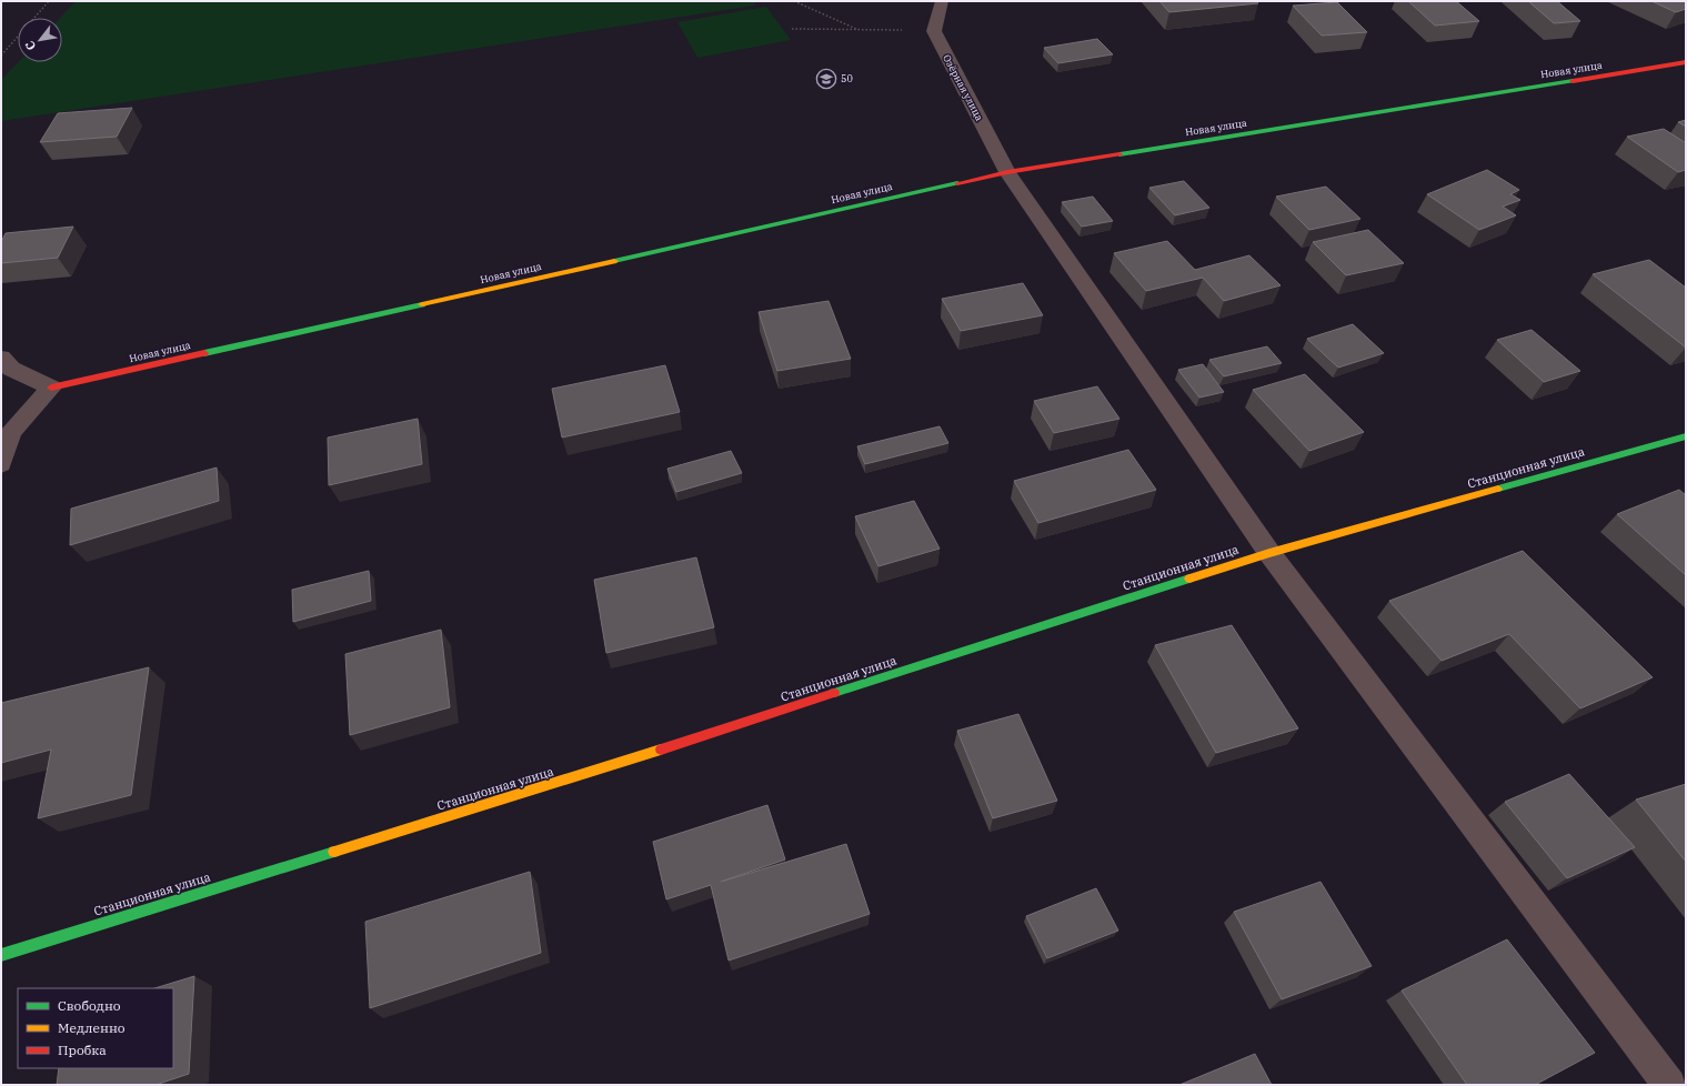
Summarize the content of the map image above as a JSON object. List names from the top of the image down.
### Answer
{
  "streets": {
    "street": ["Новая улица", "Озёрная улица", "Станционная улица"]
  },
  "crossings": [
    ["Новая улица", "Озёрная улица"],
    ["Озёрная улица", "Станционная улица"]
  ],
  "places": {
    "school or university": ["50"]
  },
  "legend": ["Свободно", "Медленно", "Пробка"],
  "north": "bottom left"
}
